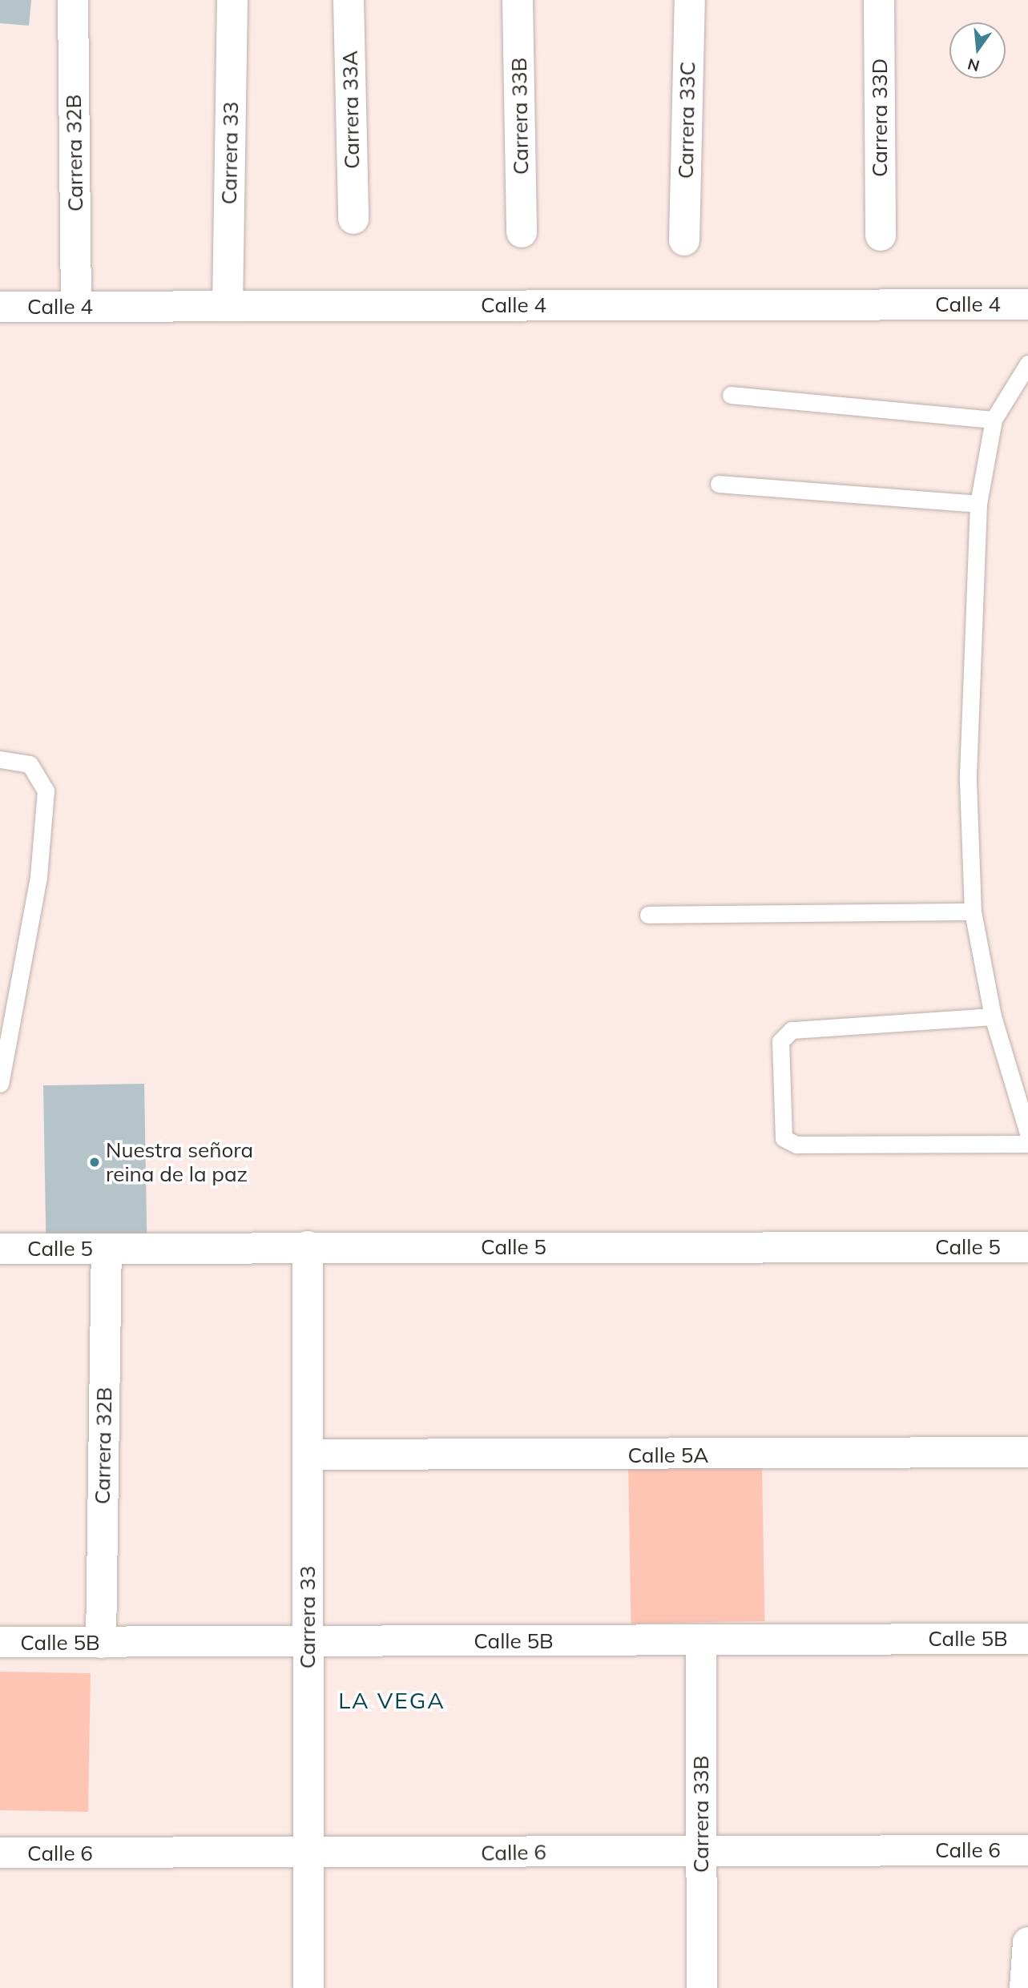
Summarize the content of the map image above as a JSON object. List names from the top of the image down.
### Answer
{
  "streets": {
    "street": [
      "Carrera 33A",
      "Carrera 33B",
      "Carrera 33D",
      "Carrera 33C",
      "Carrera 32B",
      "Carrera 33",
      "Calle 4",
      "Calle 5",
      "Calle 5A",
      "Calle 5B",
      "Calle 6"
    ]
  },
  "crossings": [
    ["Carrera 33B", "Calle 5B"],
    ["Carrera 33B", "Calle 6"],
    ["Carrera 32B", "Calle 4"],
    ["Carrera 32B", "Calle 5"],
    ["Carrera 32B", "Calle 5B"],
    ["Carrera 33", "Calle 4"],
    ["Carrera 33", "Calle 5"],
    ["Carrera 33", "Calle 5A"],
    ["Carrera 33", "Calle 5B"],
    ["Carrera 33", "Calle 6"]
  ],
  "districts": ["LA VEGA"],
  "places": ["Nuestra señora reina de la paz"],
  "north": "bottom"
}
